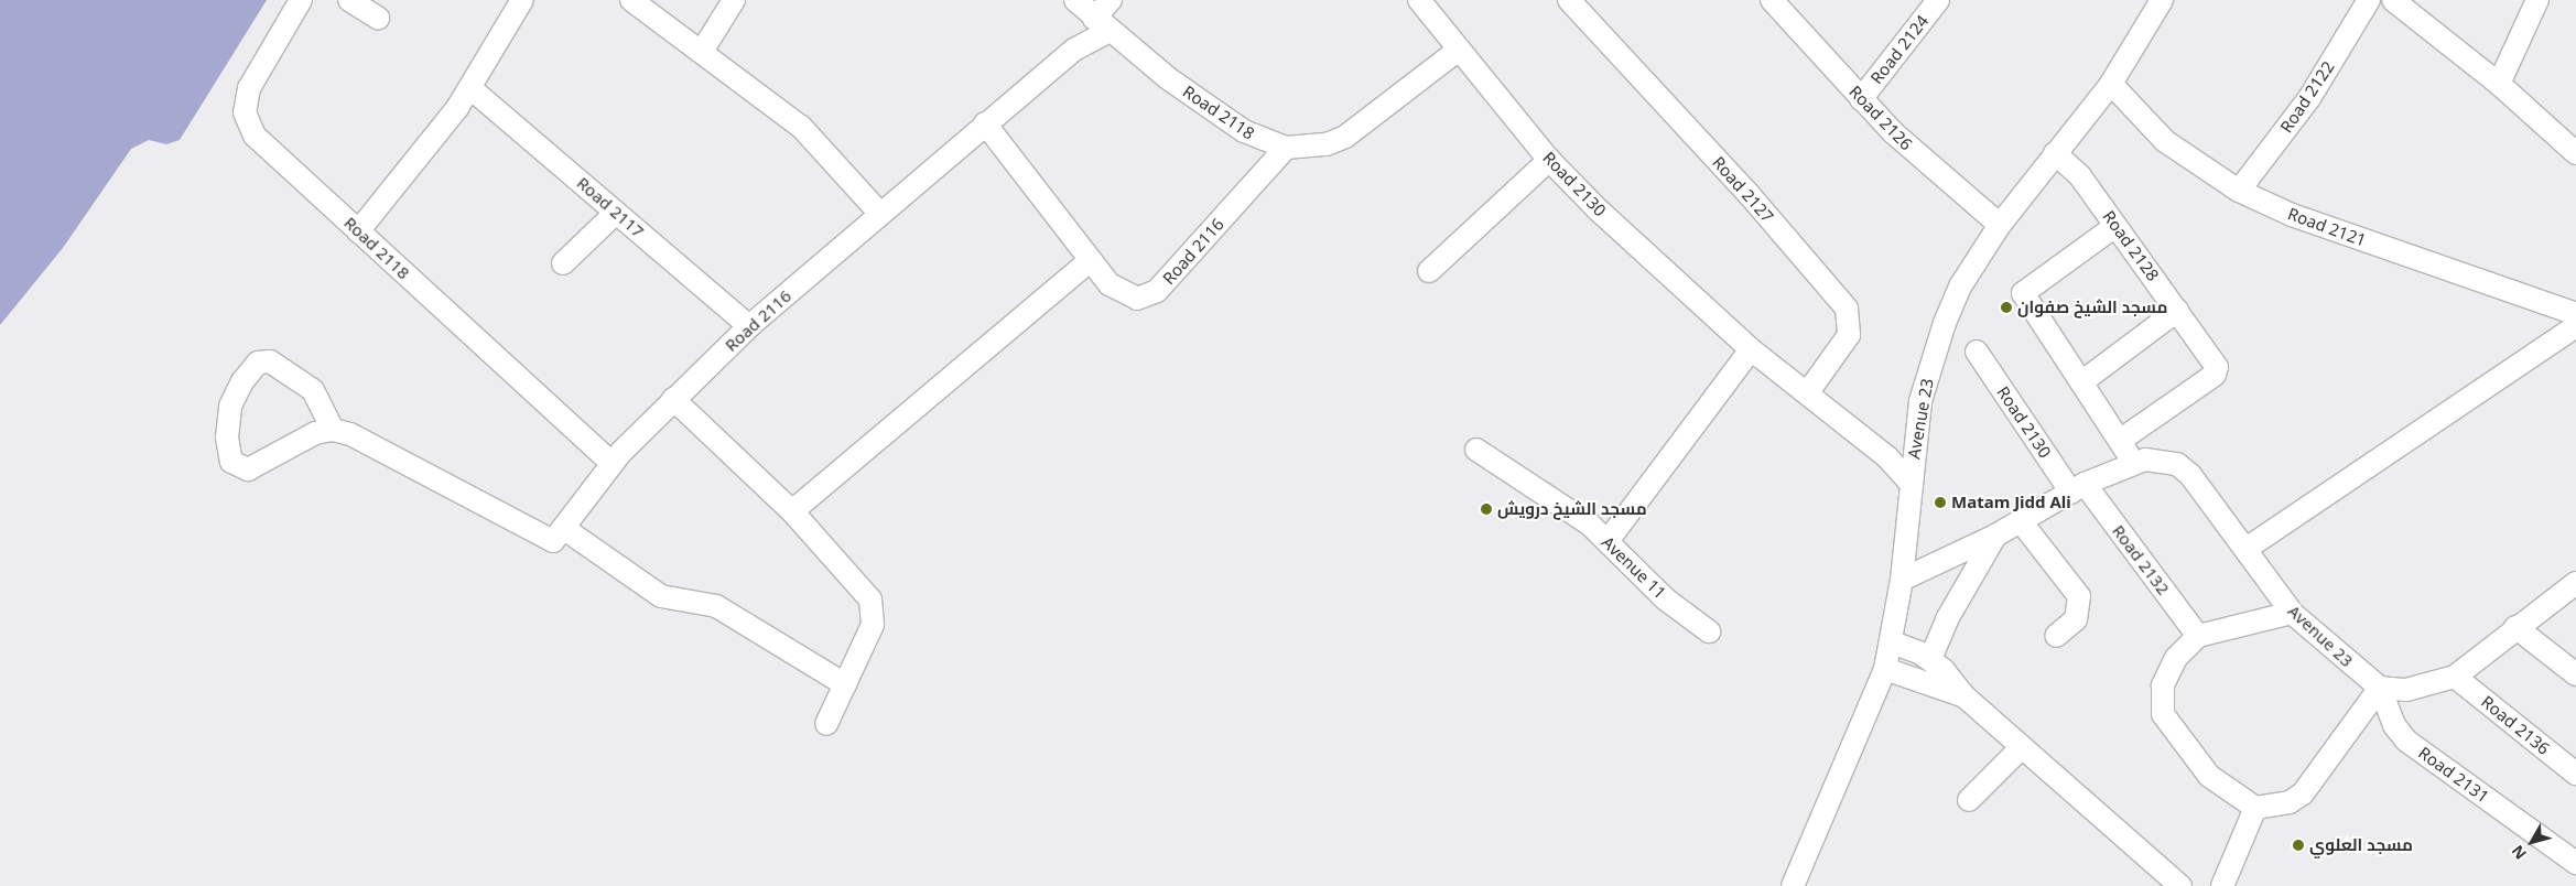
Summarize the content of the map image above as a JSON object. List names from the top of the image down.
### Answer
{
  "streets": {
    "street": [
      "Road 2124",
      "Road 2122",
      "Road 2118",
      "Road 2126",
      "Road 2130",
      "Road 2127",
      "Road 2117",
      "Road 2121",
      "Road 2128",
      "Road 2116",
      "Avenue 23",
      "Road 2132",
      "Avenue 11",
      "Road 2136",
      "Road 2131"
    ]
  },
  "crossings": [
    ["Road 2124", "Road 2126"],
    ["Road 2122", "Road 2121"],
    ["Road 2118", "Road 2130"],
    ["Road 2118", "Road 2116"],
    ["Road 2126", "Avenue 23"],
    ["Road 2130", "Road 2127"],
    ["Road 2130", "Avenue 23"],
    ["Road 2130", "Road 2132"],
    ["Road 2117", "Road 2116"],
    ["Road 2121", "Avenue 23"],
    ["Road 2128", "Avenue 23"],
    ["Avenue 23", "Road 2132"],
    ["Avenue 23", "Road 2131"],
    ["Road 2132", "Road 2131"]
  ],
  "places": [
    "مسجد الشيخ صفوان",
    "Matam Jidd Ali",
    "مسجد الشيخ درويش",
    "مسجد العلوي"
  ],
  "north": "bottom left"
}
